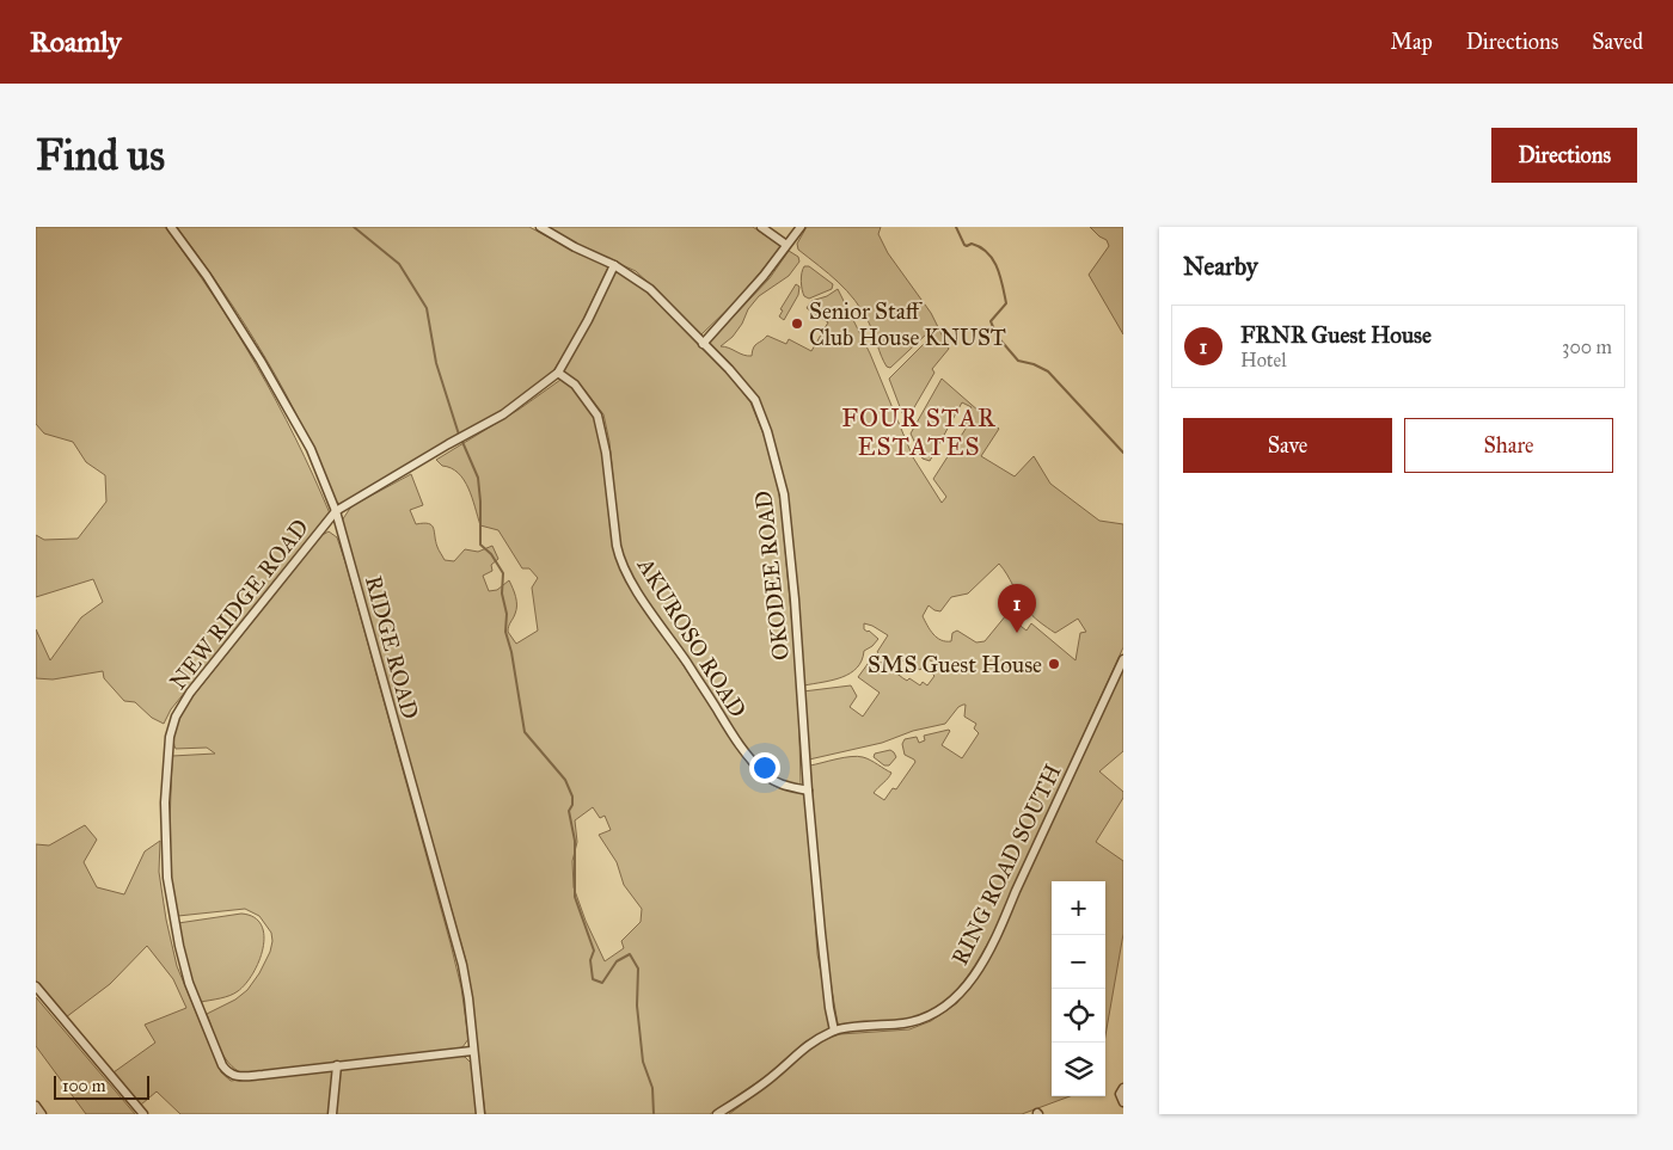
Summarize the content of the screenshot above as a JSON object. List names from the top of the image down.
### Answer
{
  "streets": {
    "street": [
      "OKODEE ROAD",
      "NEW RIDGE ROAD",
      "AKUROSO ROAD",
      "RIDGE ROAD",
      "RING ROAD SOUTH"
    ]
  },
  "crossings": [
    ["OKODEE ROAD", "AKUROSO ROAD"],
    ["OKODEE ROAD", "RING ROAD SOUTH"],
    ["NEW RIDGE ROAD", "RIDGE ROAD"]
  ],
  "districts": ["FOUR STAR ESTATES"],
  "places": ["Senior Staff Club House KNUST", "SMS Guest House"],
  "scale_bar": "100 m",
  "page": {
    "header": "Roamly",
    "nav": ["Map", "Directions", "Saved"],
    "buttons": [
      "Directions",
      ["Save", "Share"]
    ],
    "title": "Find us",
    "heading": "Nearby",
    "list": [
      {
        "mark": "1",
        "name": "FRNR Guest House",
        "note": "Hotel",
        "value": "300 m"
      }
    ],
    "pins": "1",
    "map_buttons": ["+", "−"],
    "scale": "100 m"
  }
}
